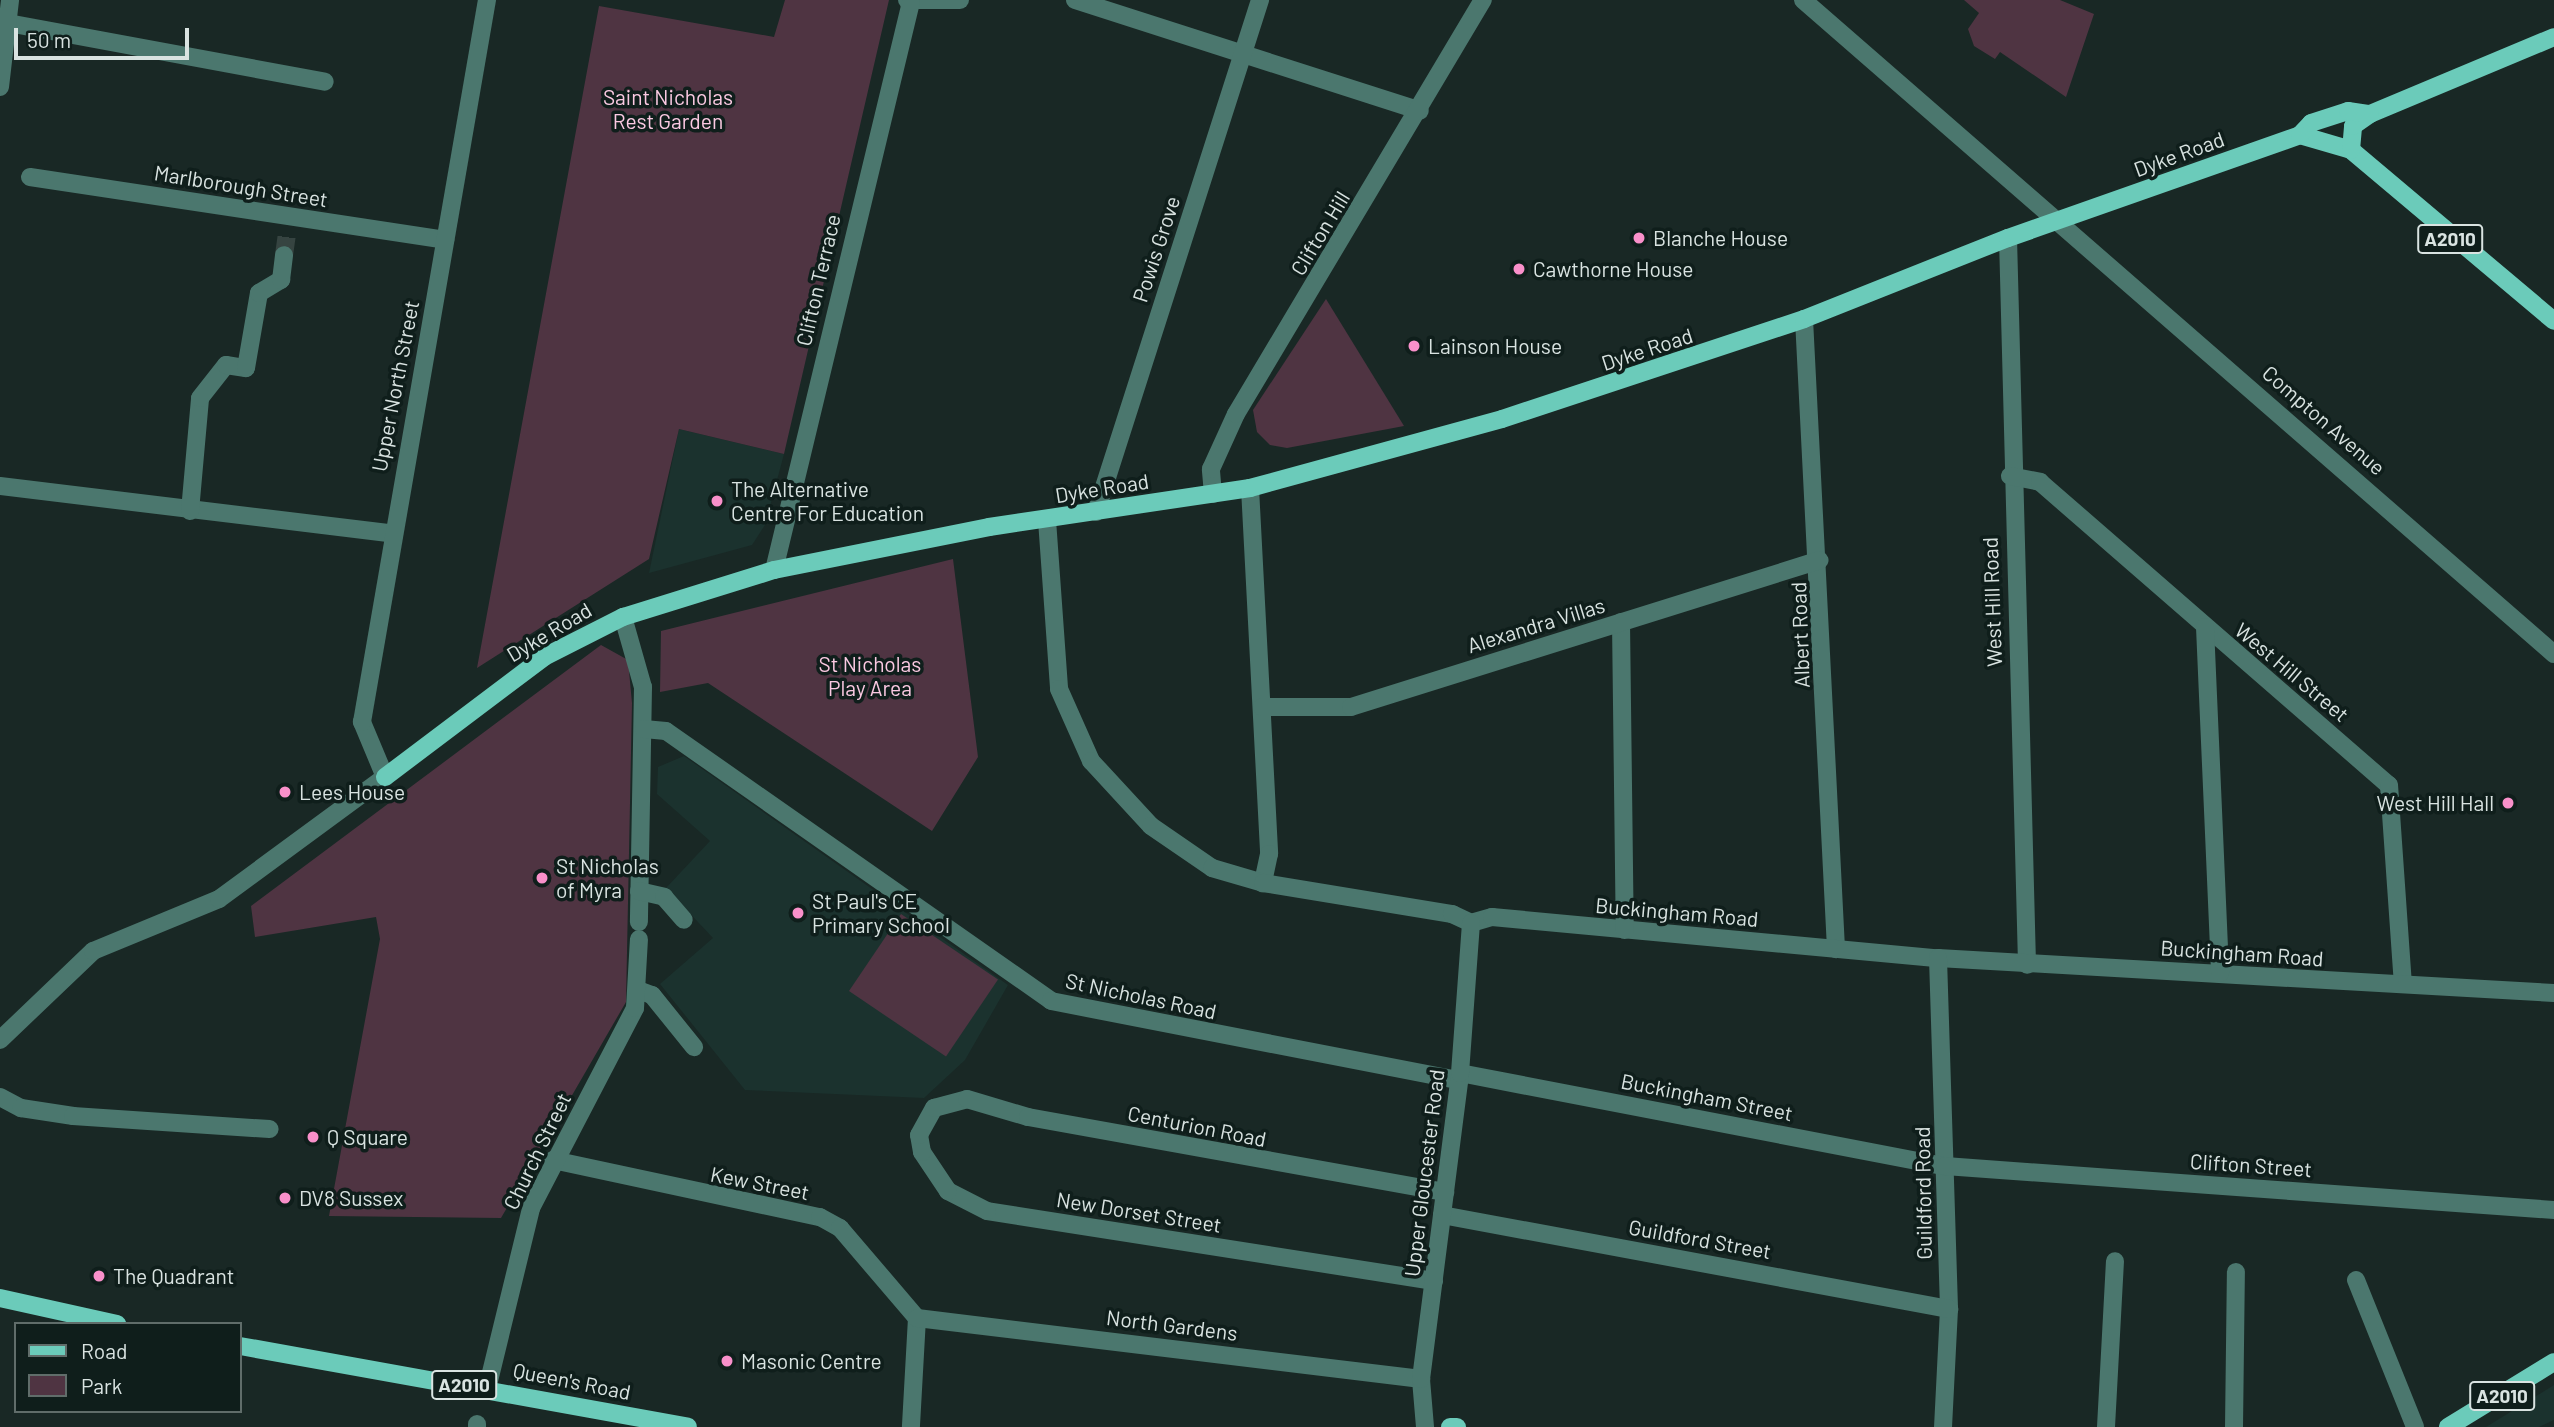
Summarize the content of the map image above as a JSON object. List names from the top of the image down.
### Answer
{
  "streets": {
    "main road": ["Dyke Road", "A2010", "Queen's Road"],
    "street": [
      "Marlborough Street",
      "Clifton Hill",
      "Powis Grove",
      "Clifton Terrace",
      "Upper North Street",
      "Compton Avenue",
      "West Hill Road",
      "Alexandra Villas",
      "Albert Road",
      "West Hill Street",
      "Buckingham Road",
      "St Nicholas Road",
      "Buckingham Street",
      "Centurion Road",
      "Church Street",
      "Clifton Street",
      "Upper Gloucester Road",
      "Kew Street",
      "Guildford Road",
      "New Dorset Street",
      "Guildford Street",
      "North Gardens"
    ]
  },
  "crossings": [
    ["Dyke Road", "Clifton Hill"],
    ["Dyke Road", "Powis Grove"],
    ["Dyke Road", "Clifton Terrace"],
    ["Dyke Road", "Upper North Street"],
    ["Dyke Road", "Compton Avenue"],
    ["Dyke Road", "West Hill Road"],
    ["Dyke Road", "Albert Road"],
    ["Dyke Road", "Buckingham Road"],
    ["Dyke Road", "Church Street"],
    ["Marlborough Street", "Upper North Street"],
    ["West Hill Road", "West Hill Street"],
    ["West Hill Road", "Buckingham Road"],
    ["Alexandra Villas", "Albert Road"],
    ["Albert Road", "Buckingham Road"],
    ["West Hill Street", "Buckingham Road"],
    ["Buckingham Road", "Upper Gloucester Road"],
    ["Buckingham Road", "Guildford Road"],
    ["St Nicholas Road", "Buckingham Street"],
    ["St Nicholas Road", "Church Street"],
    ["St Nicholas Road", "Upper Gloucester Road"],
    ["Buckingham Street", "Clifton Street"],
    ["Buckingham Street", "Upper Gloucester Road"],
    ["Buckingham Street", "Guildford Road"],
    ["Centurion Road", "Upper Gloucester Road"],
    ["Centurion Road", "New Dorset Street"],
    ["Church Street", "Kew Street"],
    ["Church Street", "Queen's Road"],
    ["Clifton Street", "Guildford Road"],
    ["Upper Gloucester Road", "New Dorset Street"],
    ["Upper Gloucester Road", "Guildford Street"],
    ["Upper Gloucester Road", "North Gardens"],
    ["Kew Street", "North Gardens"],
    ["Guildford Road", "Guildford Street"]
  ],
  "parks": ["Saint Nicholas Rest Garden", "St Nicholas Play Area"],
  "places": [
    "Blanche House",
    "Cawthorne House",
    "Lainson House",
    "The Alternative Centre For Education",
    "Lees House",
    "West Hill Hall",
    "St Nicholas of Myra",
    "St Paul's CE Primary School",
    "Q Square",
    "DV8 Sussex",
    "The Quadrant",
    "Masonic Centre"
  ],
  "legend": ["Road", "Park"],
  "scale_bar": "50 m"
}
